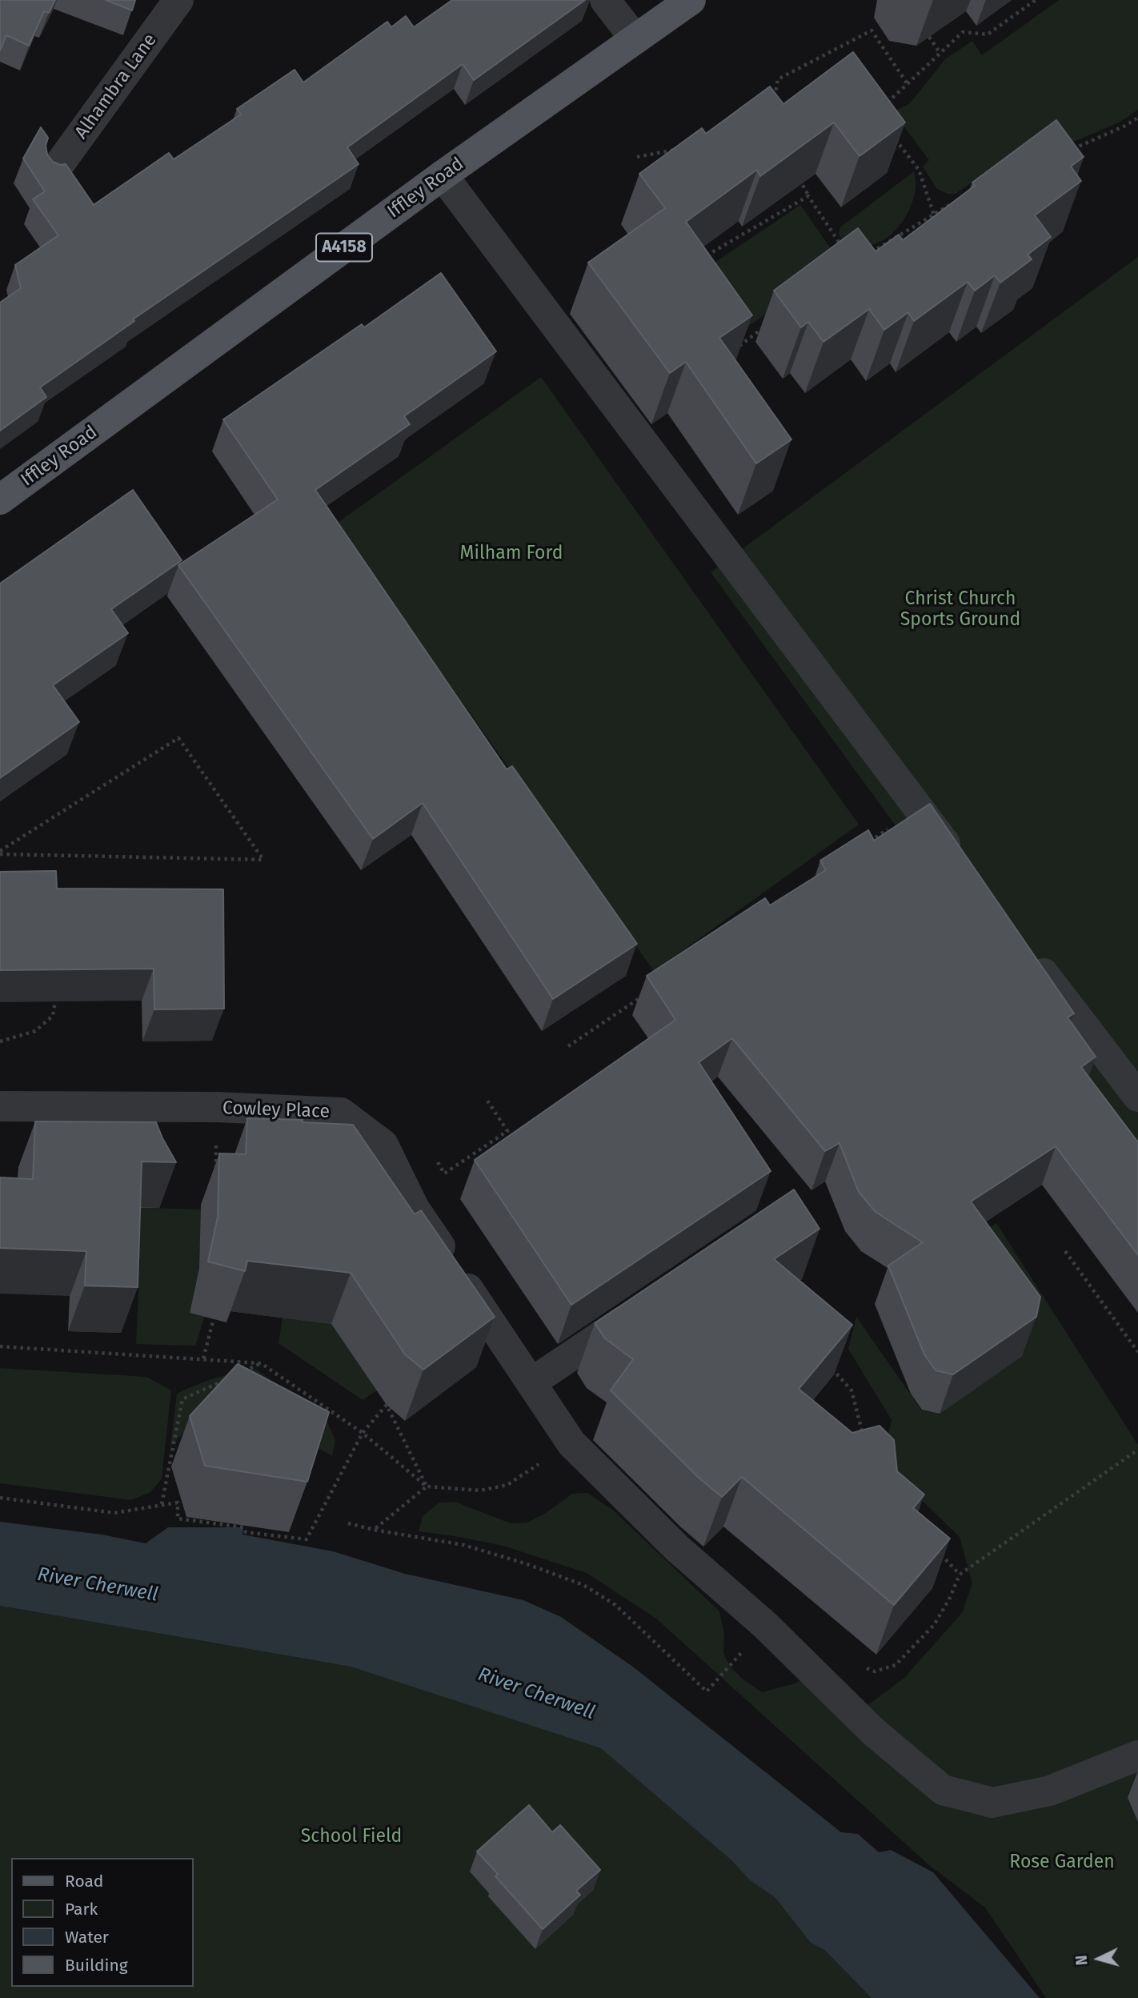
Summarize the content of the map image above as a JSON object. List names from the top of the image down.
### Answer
{
  "streets": {
    "main road": ["Iffley Road", "A4158"],
    "street": ["Alhambra Lane", "Cowley Place"]
  },
  "water": ["River Cherwell"],
  "parks": [
    "Milham Ford",
    "Christ Church Sports Ground",
    "School Field",
    "Rose Garden"
  ],
  "legend": [
    "Road",
    "Park",
    "Water",
    "Building"
  ],
  "north": "left"
}
